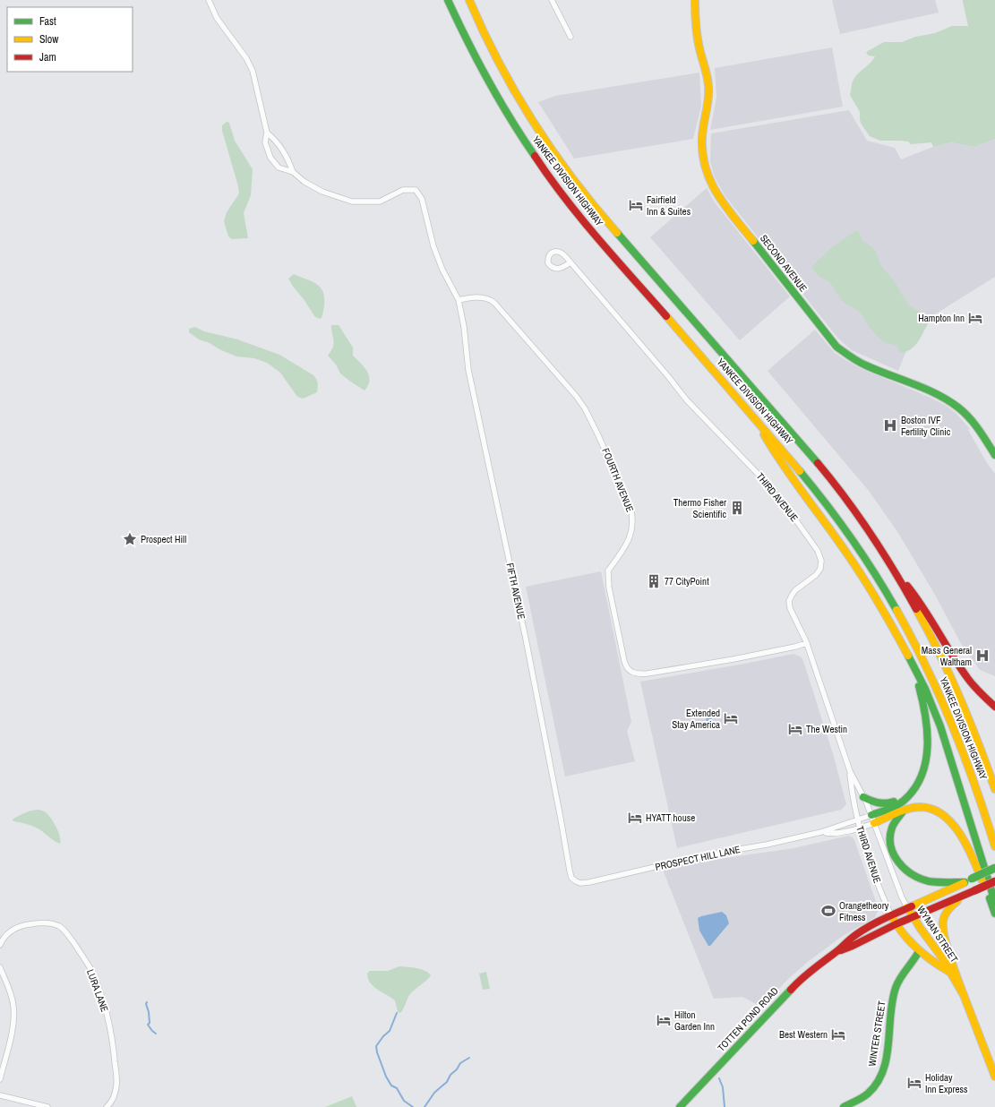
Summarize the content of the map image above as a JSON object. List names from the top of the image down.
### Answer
{
  "streets": {
    "main road": [
      "YANKEE DIVISION HIGHWAY",
      "SECOND AVENUE",
      "WYMAN STREET",
      "TOTTEN POND ROAD",
      "WINTER STREET"
    ],
    "street": [
      "FOURTH AVENUE",
      "THIRD AVENUE",
      "FIFTH AVENUE",
      "PROSPECT HILL LANE",
      "LURA LANE"
    ]
  },
  "crossings": [
    ["FOURTH AVENUE", "THIRD AVENUE"],
    ["FOURTH AVENUE", "FIFTH AVENUE"],
    ["THIRD AVENUE", "PROSPECT HILL LANE"],
    ["THIRD AVENUE", "WYMAN STREET"],
    ["THIRD AVENUE", "TOTTEN POND ROAD"],
    ["FIFTH AVENUE", "PROSPECT HILL LANE"],
    ["WYMAN STREET", "TOTTEN POND ROAD"],
    ["WYMAN STREET", "WINTER STREET"]
  ],
  "places": {
    "hotel": [
      "Fairfield Inn & Suites",
      "Hampton Inn",
      "Extended Stay America",
      "The Westin",
      "HYATT house",
      "Hilton Garden Inn",
      "Best Western",
      "Holiday Inn Express"
    ],
    "hospital": ["Boston IVF Fertility Clinic", "Mass General Waltham"],
    "building": ["Thermo Fisher Scientific", "77 CityPoint"],
    "place": ["Prospect Hill"],
    "sports": ["Orangetheory Fitness"]
  },
  "legend": ["Fast", "Slow", "Jam"]
}
